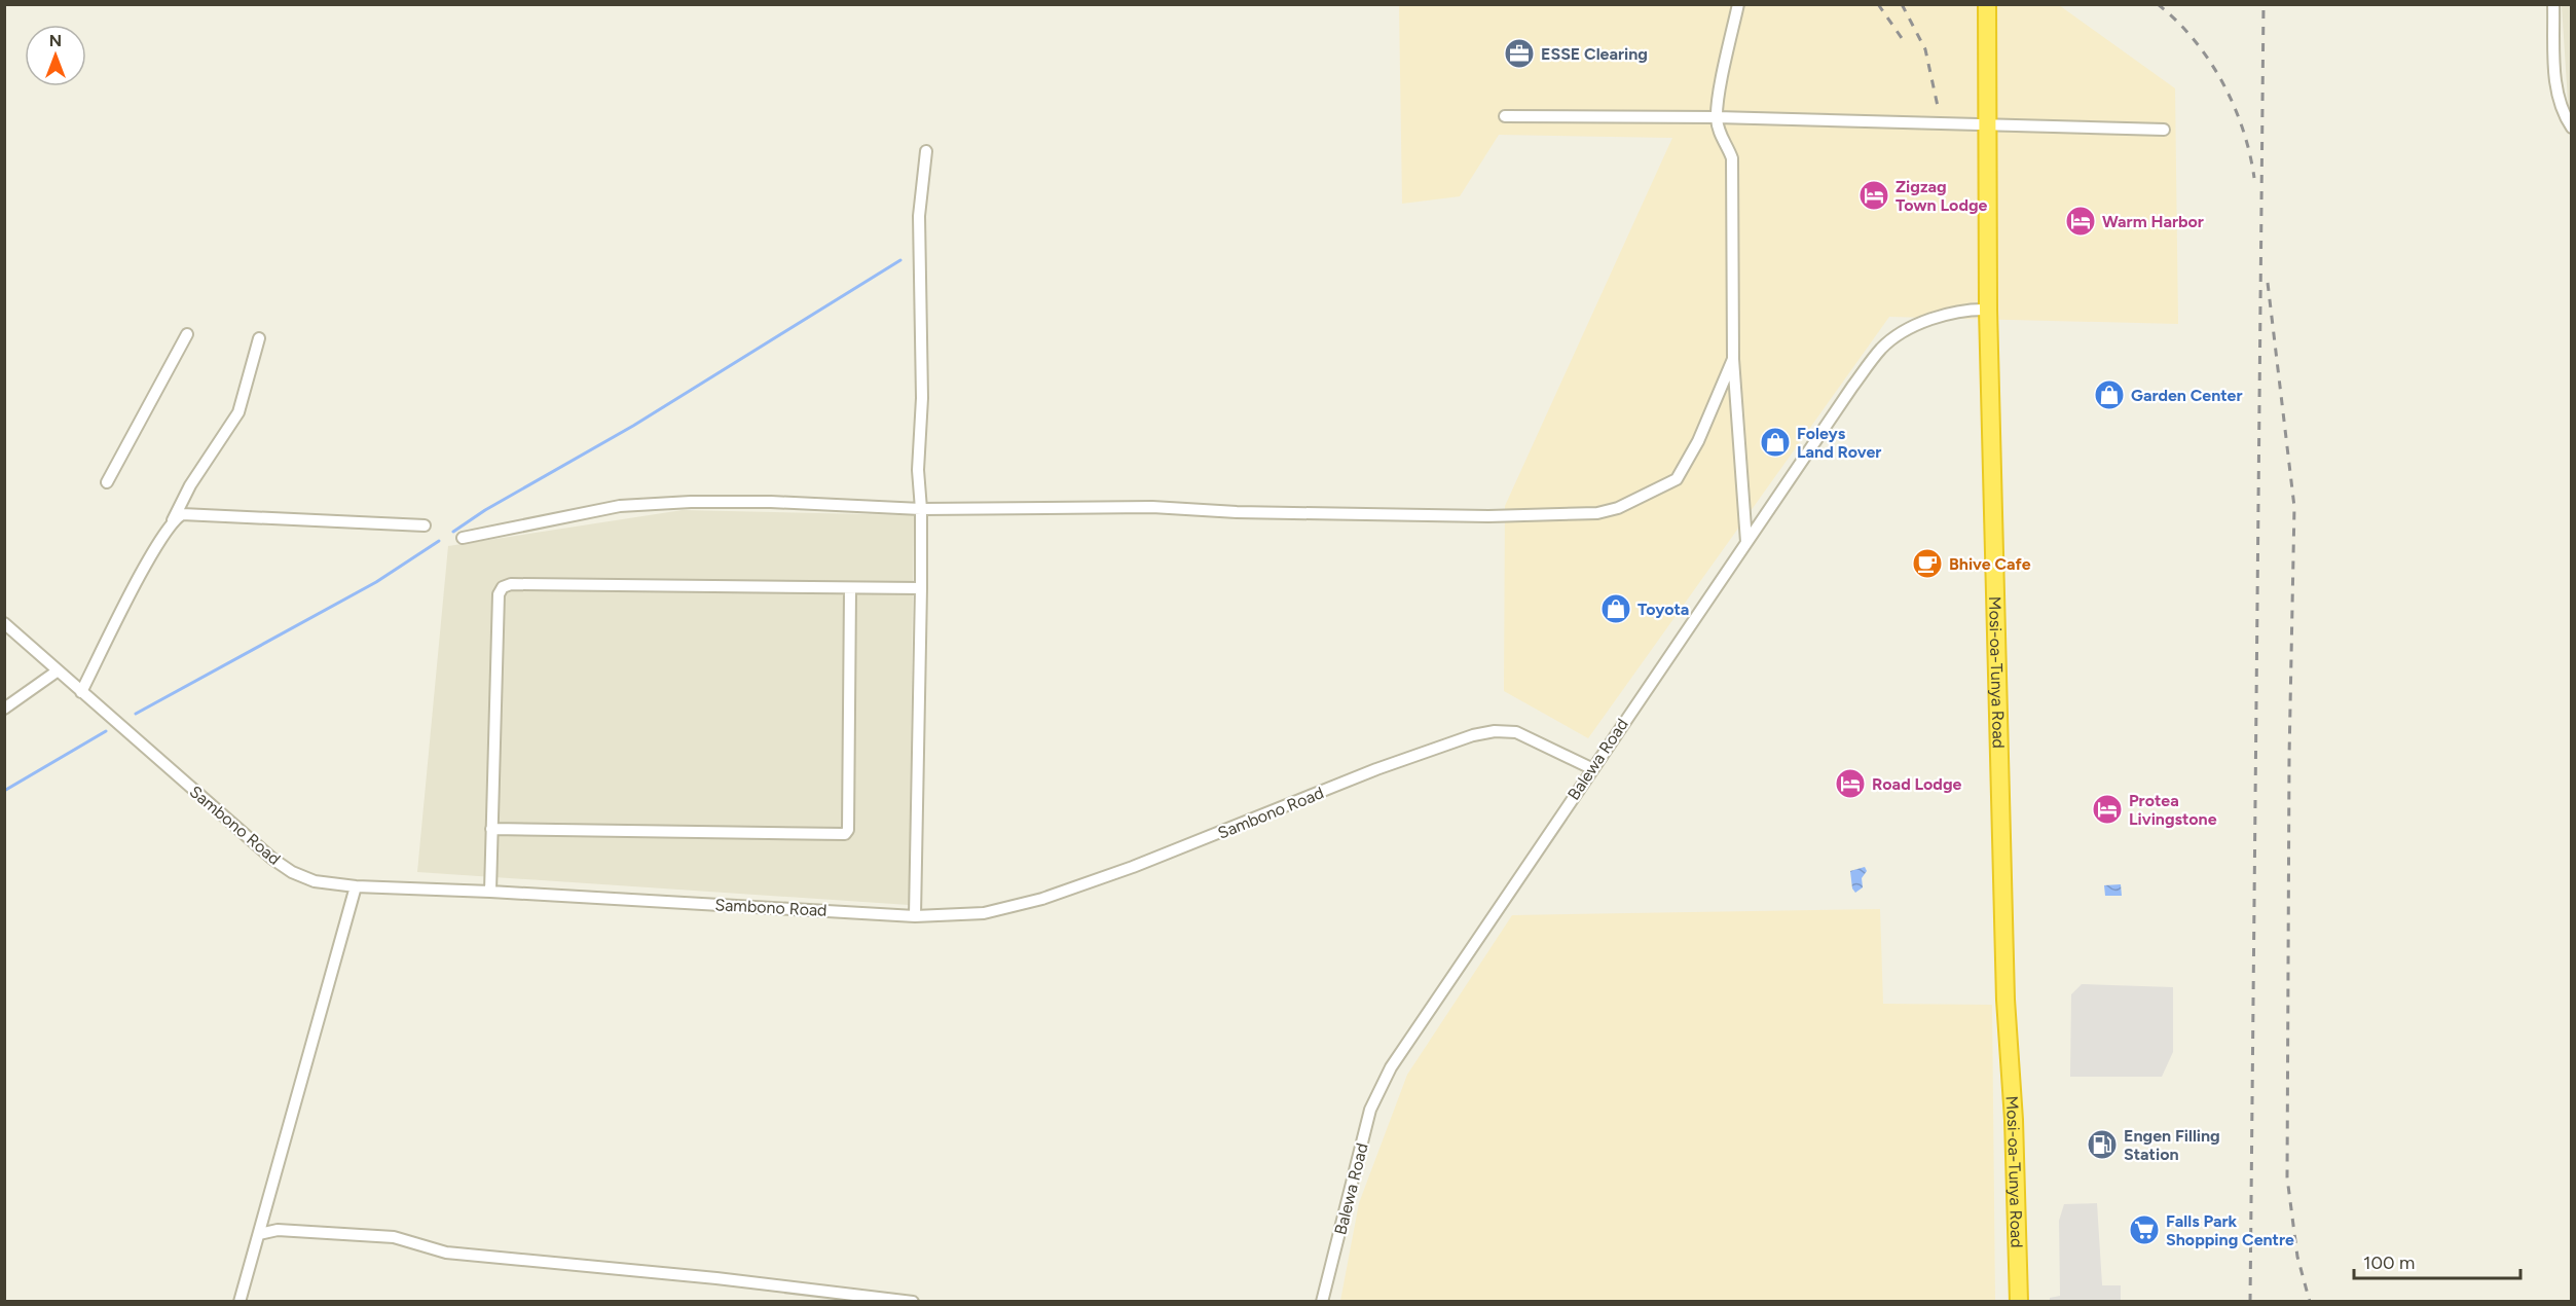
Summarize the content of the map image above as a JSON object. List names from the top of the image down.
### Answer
{
  "streets": {
    "highway": ["Mosi-oa-Tunya Road"],
    "street": ["Balewa Road", "Sambono Road"]
  },
  "crossings": [
    ["Mosi-oa-Tunya Road", "Balewa Road"],
    ["Balewa Road", "Sambono Road"]
  ],
  "places": {
    "office": ["ESSE Clearing"],
    "hotel": [
      "Zigzag Town Lodge",
      "Warm Harbor",
      "Road Lodge",
      "Protea Livingstone"
    ],
    "shop": ["Garden Center", "Foleys Land Rover", "Toyota"],
    "cafe": ["Bhive Cafe"],
    "fuel station": ["Engen Filling Station"],
    "supermarket": ["Falls Park Shopping Centre"]
  },
  "scale_bar": "100 m",
  "north": "top"
}
